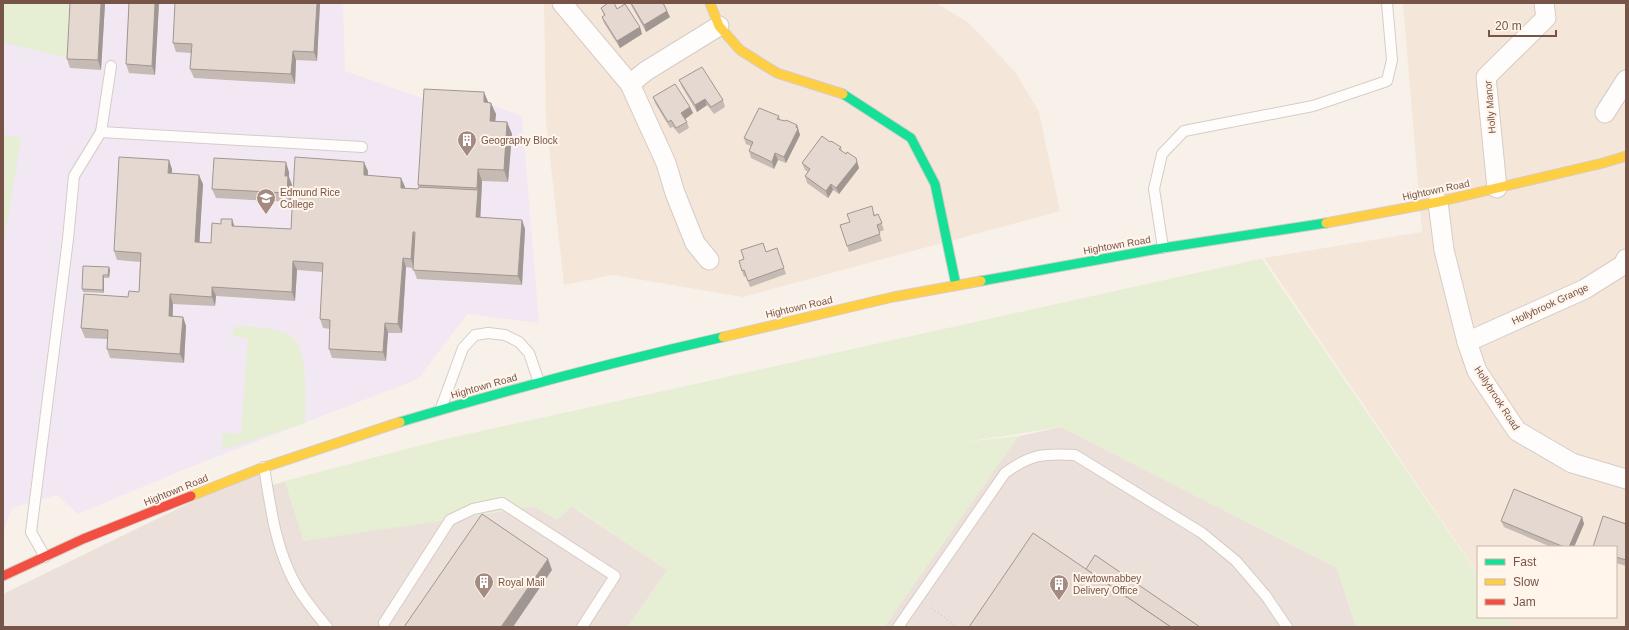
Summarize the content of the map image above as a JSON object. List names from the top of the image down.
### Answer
{
  "streets": {
    "main road": ["Hightown Road"],
    "street": ["Holly Manor", "Hollybrook Grange", "Hollybrook Road"]
  },
  "crossings": [
    ["Holly Manor", "Hightown Road"],
    ["Hightown Road", "Hollybrook Road"],
    ["Hollybrook Grange", "Hollybrook Road"]
  ],
  "places": {
    "building": ["Geography Block", "Royal Mail", "Newtownabbey Delivery Office"],
    "school or university": ["Edmund Rice College"]
  },
  "legend": ["Fast", "Slow", "Jam"],
  "scale_bar": "20 m"
}
